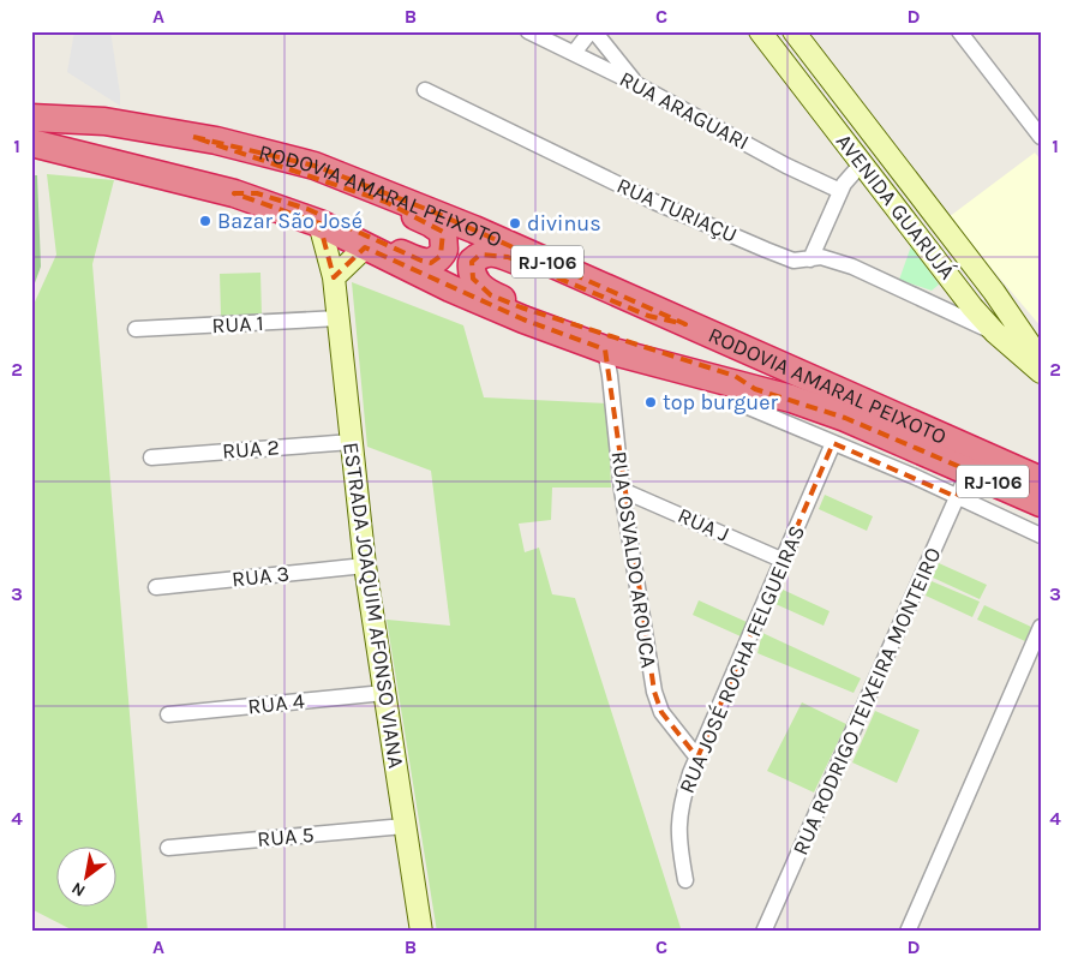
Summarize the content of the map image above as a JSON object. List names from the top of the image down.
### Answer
{
  "streets": {
    "highway": ["RODOVIA AMARAL PEIXOTO", "RJ-106"],
    "street": [
      "RUA ARAGUARI",
      "AVENIDA GUARUJÁ",
      "RUA TURIAÇU",
      "RUA 1",
      "RUA 2",
      "RUA J",
      "RUA OSVALDO AROUCA",
      "RUA 3",
      "ESTRADA JOAQUIM AFONSO VIANA",
      "RUA JOSÉ ROCHA FELGUEIRAS",
      "RUA RODRIGO TEIXEIRA MONTEIRO",
      "RUA 4",
      "RUA 5"
    ]
  },
  "crossings": [
    ["RODOVIA AMARAL PEIXOTO", "RUA OSVALDO AROUCA"],
    ["RODOVIA AMARAL PEIXOTO", "ESTRADA JOAQUIM AFONSO VIANA"],
    ["RODOVIA AMARAL PEIXOTO", "RUA RODRIGO TEIXEIRA MONTEIRO"],
    ["AVENIDA GUARUJÁ", "RUA TURIAÇU"],
    ["RUA 1", "ESTRADA JOAQUIM AFONSO VIANA"],
    ["RUA 2", "ESTRADA JOAQUIM AFONSO VIANA"],
    ["RUA J", "RUA OSVALDO AROUCA"],
    ["RUA J", "RUA JOSÉ ROCHA FELGUEIRAS"],
    ["RUA OSVALDO AROUCA", "RUA JOSÉ ROCHA FELGUEIRAS"],
    ["RUA 3", "ESTRADA JOAQUIM AFONSO VIANA"],
    ["ESTRADA JOAQUIM AFONSO VIANA", "RUA 4"],
    ["ESTRADA JOAQUIM AFONSO VIANA", "RUA 5"]
  ],
  "places": ["Bazar São José", "divinus", "top burguer"],
  "north": "bottom left",
  "grid": {
    "columns": [
      "A",
      "B",
      "C",
      "D"
    ],
    "rows": [
      "1",
      "2",
      "3",
      "4"
    ]
  }
}
